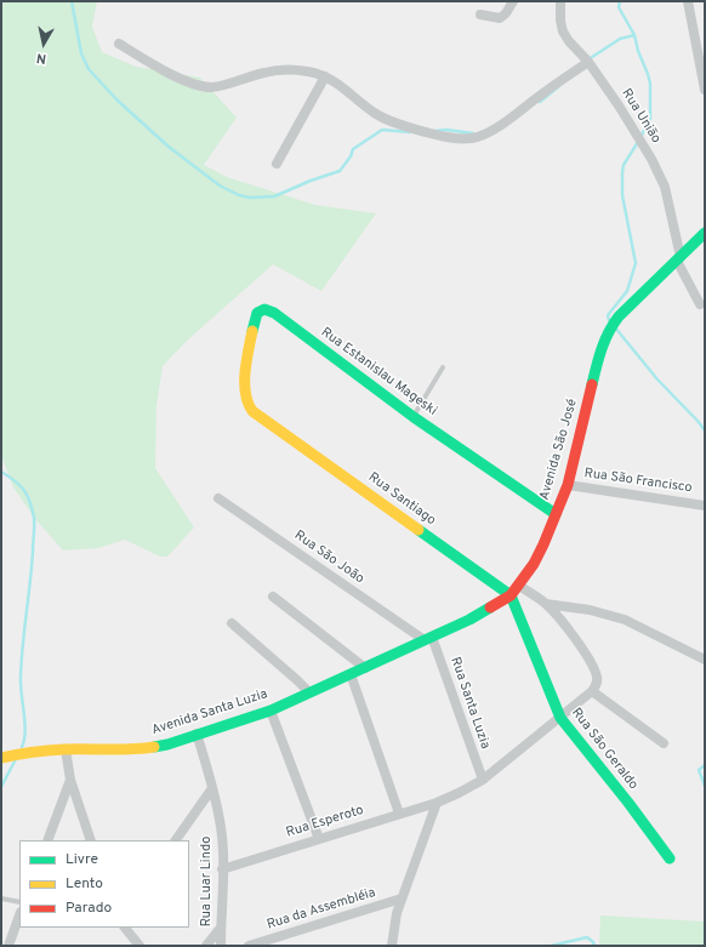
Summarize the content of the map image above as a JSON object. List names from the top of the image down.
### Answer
{
  "streets": {
    "street": [
      "Rua União",
      "Rua Estanislau Mageski",
      "Avenida São José",
      "Rua São Francisco",
      "Rua Santiago",
      "Rua São João",
      "Rua Santa Luzia",
      "Avenida Santa Luzia",
      "Rua São Geraldo",
      "Rua Esperoto",
      "Rua Luar Lindo",
      "Rua da Assembléia"
    ]
  },
  "crossings": [
    ["Rua União", "Avenida São José"],
    ["Rua Estanislau Mageski", "Avenida São José"],
    ["Rua Estanislau Mageski", "Rua Santiago"],
    ["Avenida São José", "Rua São Francisco"],
    ["Avenida São José", "Rua Santiago"],
    ["Avenida São José", "Rua São João"],
    ["Avenida São José", "Rua Santa Luzia"],
    ["Avenida São José", "Avenida Santa Luzia"],
    ["Avenida São José", "Rua São Geraldo"],
    ["Rua Santiago", "Rua São Geraldo"],
    ["Rua São João", "Rua Santa Luzia"],
    ["Rua Santa Luzia", "Rua Esperoto"],
    ["Avenida Santa Luzia", "Rua Luar Lindo"],
    ["Rua São Geraldo", "Rua Esperoto"],
    ["Rua Esperoto", "Rua Luar Lindo"]
  ],
  "legend": ["Livre", "Lento", "Parado"],
  "north": "bottom"
}
